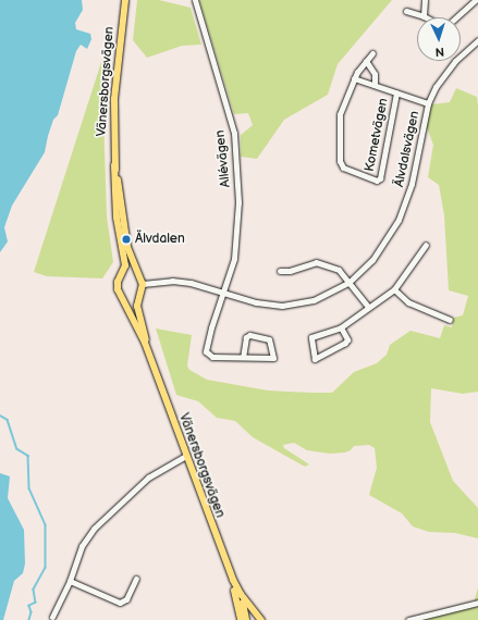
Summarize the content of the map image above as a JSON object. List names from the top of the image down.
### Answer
{
  "streets": {
    "main road": ["Vänersborgsvägen"],
    "street": ["Kometvägen", "Älvdalsvägen", "Allévägen"]
  },
  "crossings": [
    ["Vänersborgsvägen", "Älvdalsvägen"],
    ["Kometvägen", "Älvdalsvägen"],
    ["Älvdalsvägen", "Allévägen"]
  ],
  "places": ["Älvdalen"],
  "north": "bottom"
}
